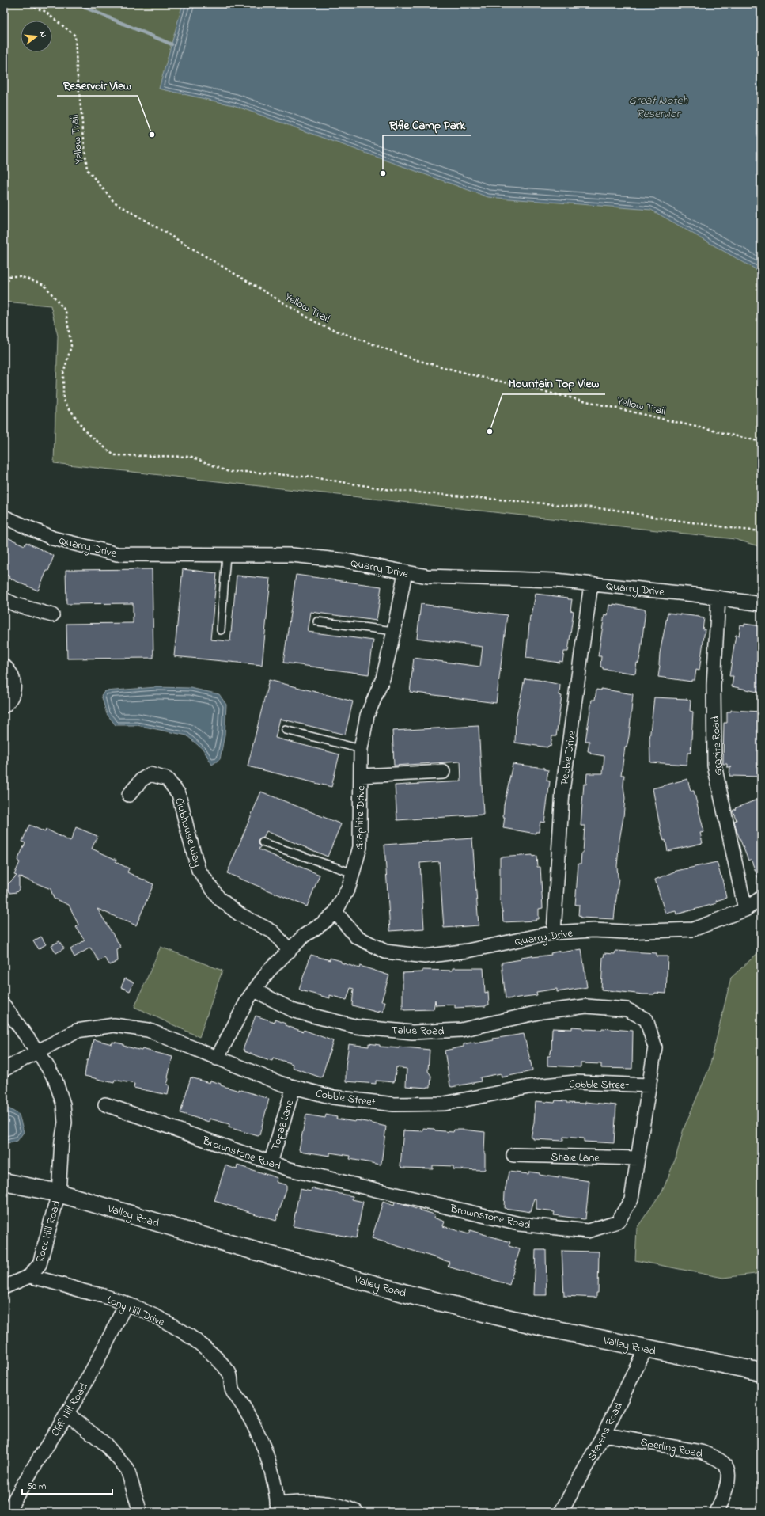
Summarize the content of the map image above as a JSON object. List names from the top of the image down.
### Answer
{
  "streets": {
    "main road": ["Valley Road"],
    "street": [
      "Quarry Drive",
      "Granite Road",
      "Pebble Drive",
      "Graphite Drive",
      "Clubhouse Way",
      "Talus Road",
      "Cobble Street",
      "Topaz Lane",
      "Brownstone Road",
      "Shale Lane",
      "Rock Hill Road",
      "Long Hill Drive",
      "Cliff Hill Road",
      "Stevens Road",
      "Sperling Road"
    ],
    "path": ["Yellow Trail"]
  },
  "crossings": [
    ["Quarry Drive", "Granite Road"],
    ["Quarry Drive", "Pebble Drive"],
    ["Quarry Drive", "Graphite Drive"],
    ["Graphite Drive", "Clubhouse Way"],
    ["Graphite Drive", "Talus Road"],
    ["Graphite Drive", "Cobble Street"],
    ["Talus Road", "Brownstone Road"],
    ["Cobble Street", "Topaz Lane"],
    ["Cobble Street", "Brownstone Road"],
    ["Cobble Street", "Rock Hill Road"],
    ["Topaz Lane", "Brownstone Road"],
    ["Brownstone Road", "Shale Lane"],
    ["Valley Road", "Rock Hill Road"],
    ["Valley Road", "Stevens Road"],
    ["Rock Hill Road", "Long Hill Drive"],
    ["Long Hill Drive", "Cliff Hill Road"],
    ["Stevens Road", "Sperling Road"]
  ],
  "water": ["Great Notch Reservior"],
  "places": ["Reservoir View", "Rifle Camp Park", "Mountain Top View"],
  "scale_bar": "50 m",
  "north": "right"
}
